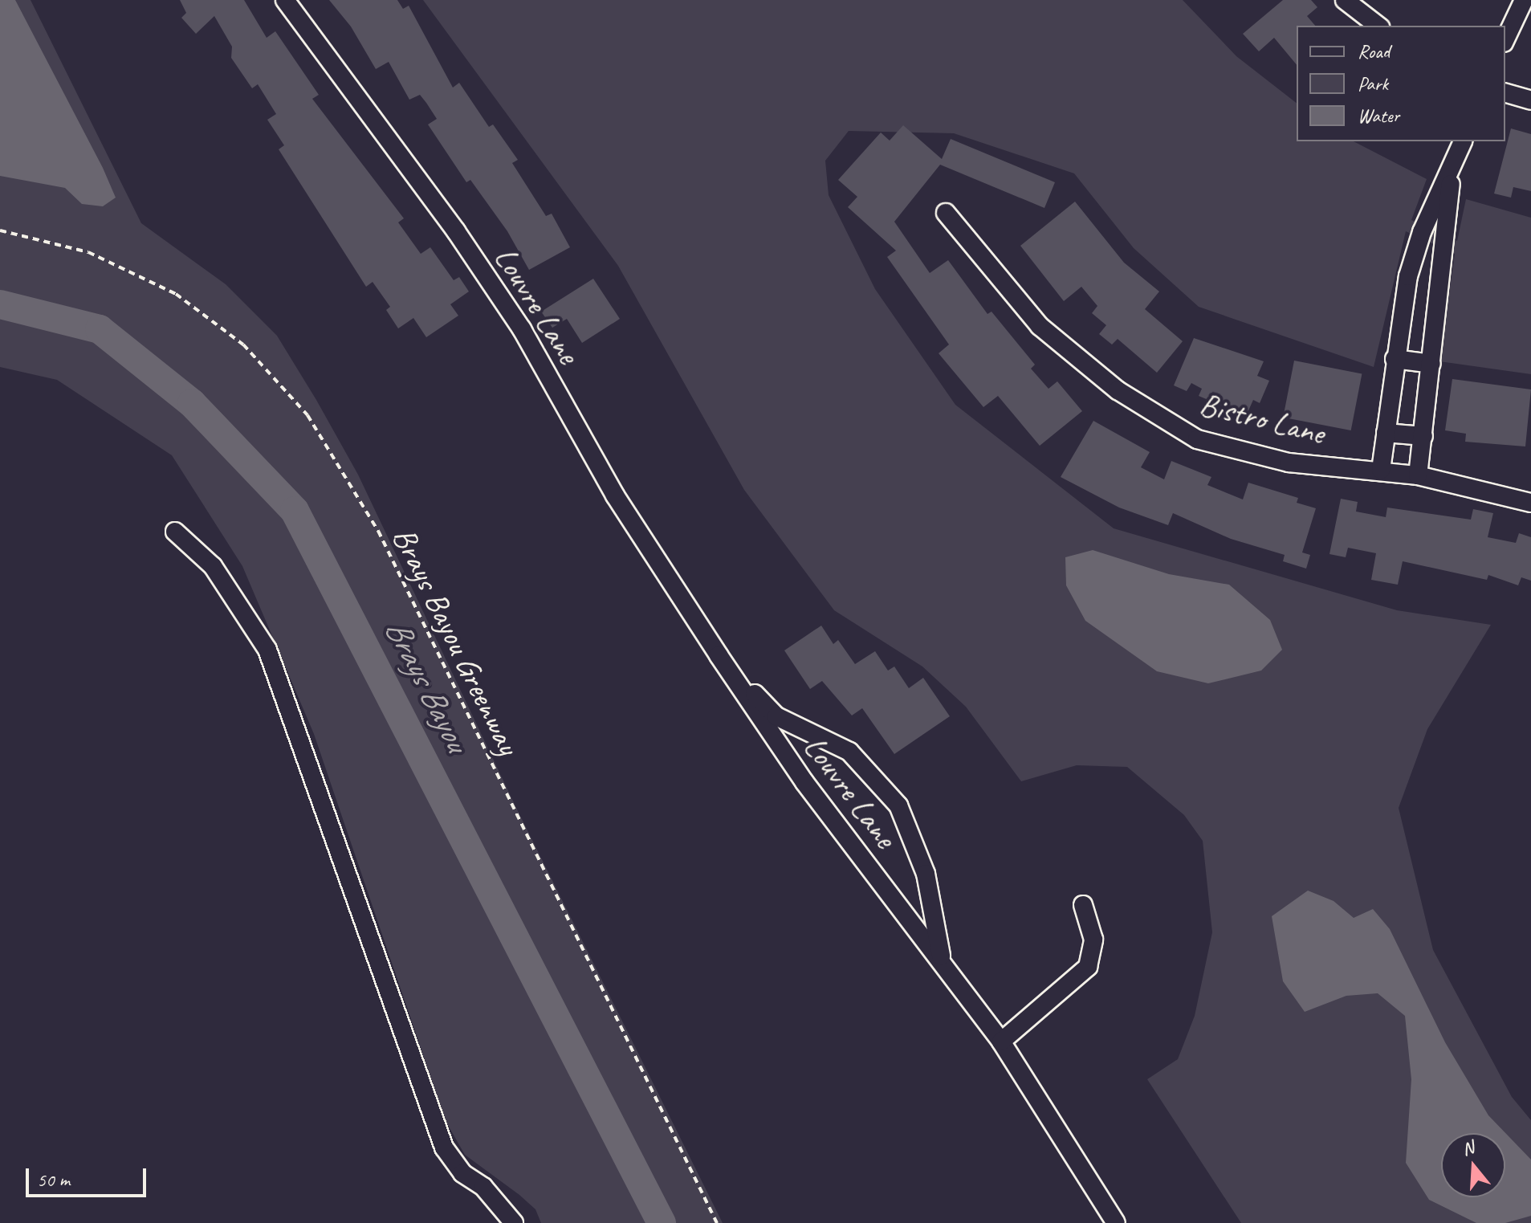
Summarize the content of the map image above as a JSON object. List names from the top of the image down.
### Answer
{
  "streets": {
    "street": ["Louvre Lane", "Bistro Lane"],
    "path": ["Brays Bayou Greenway"]
  },
  "water": ["Brays Bayou"],
  "legend": ["Road", "Park", "Water"],
  "scale_bar": "50 m",
  "north": "top"
}
